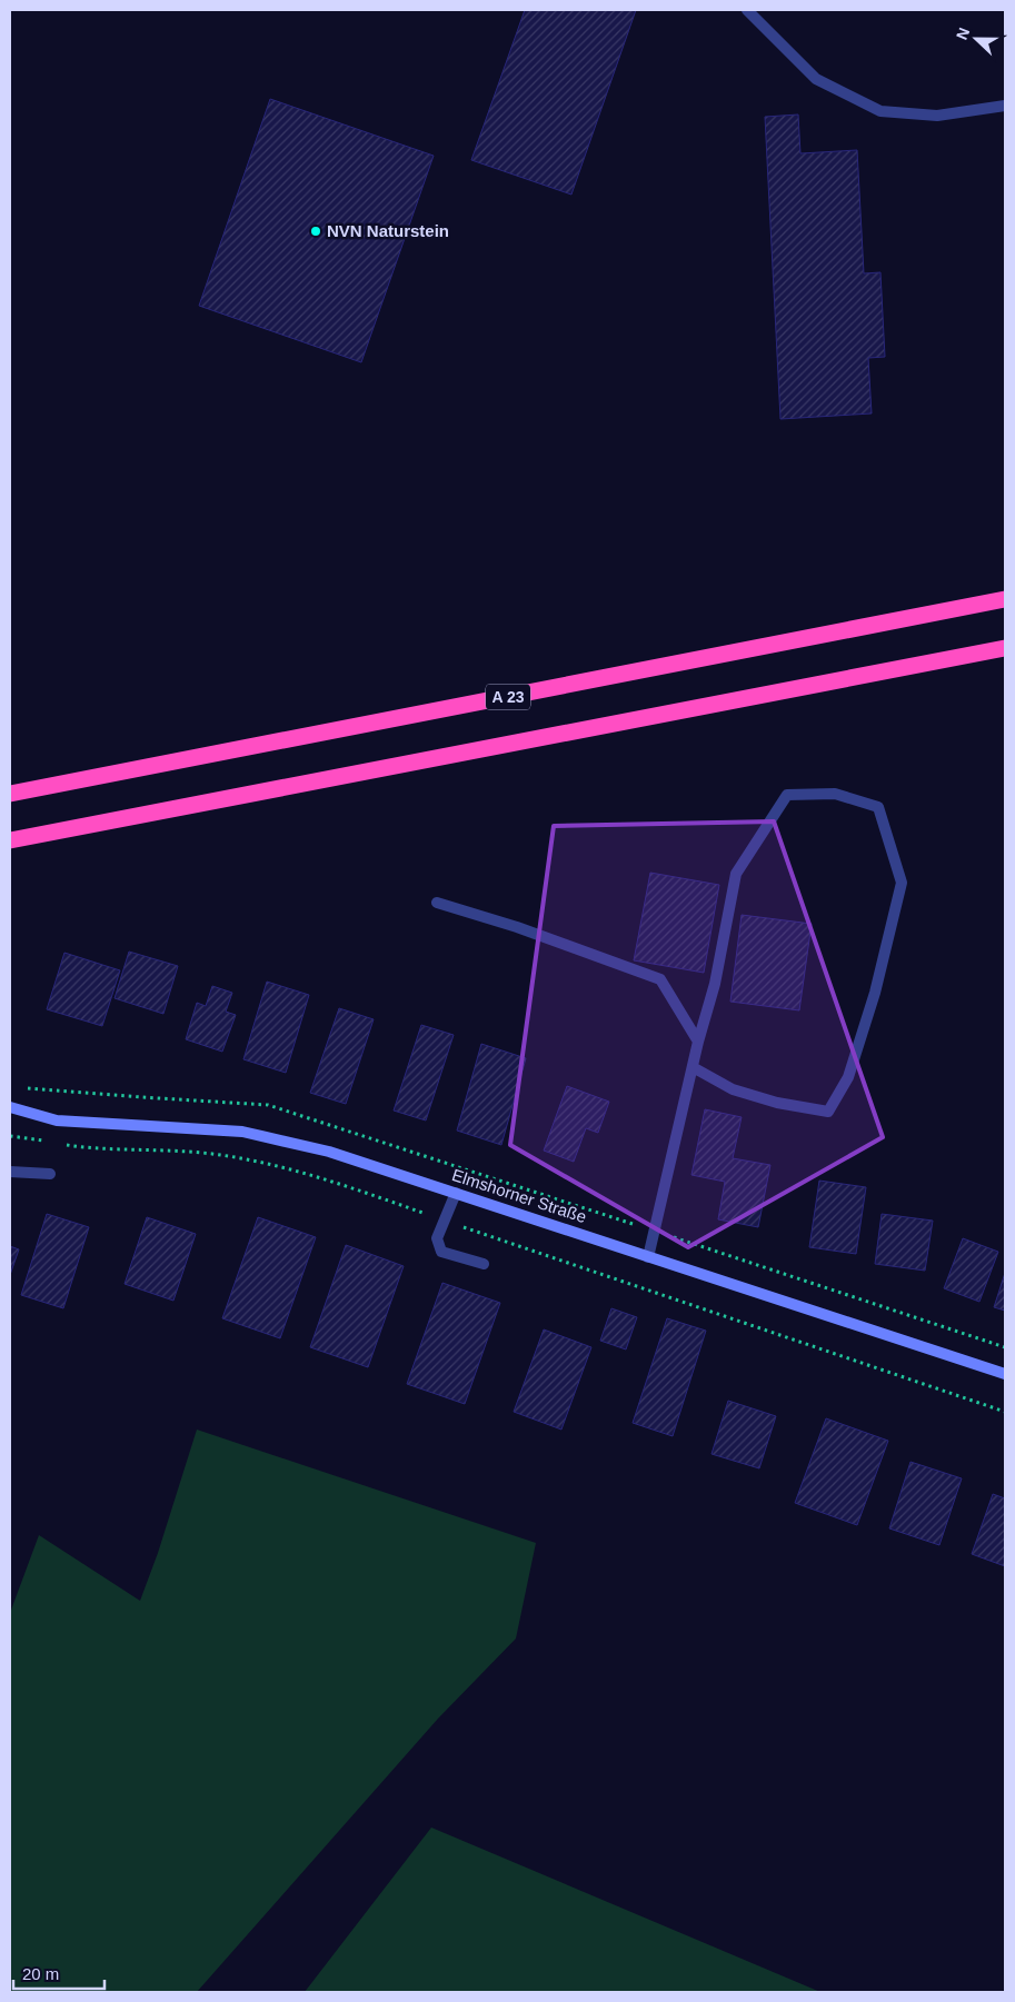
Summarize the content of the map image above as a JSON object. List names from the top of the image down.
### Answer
{
  "streets": {
    "highway": ["A 23"],
    "street": ["Elmshorner Straße"]
  },
  "places": ["NVN Naturstein"],
  "scale_bar": "20 m",
  "north": "left"
}
